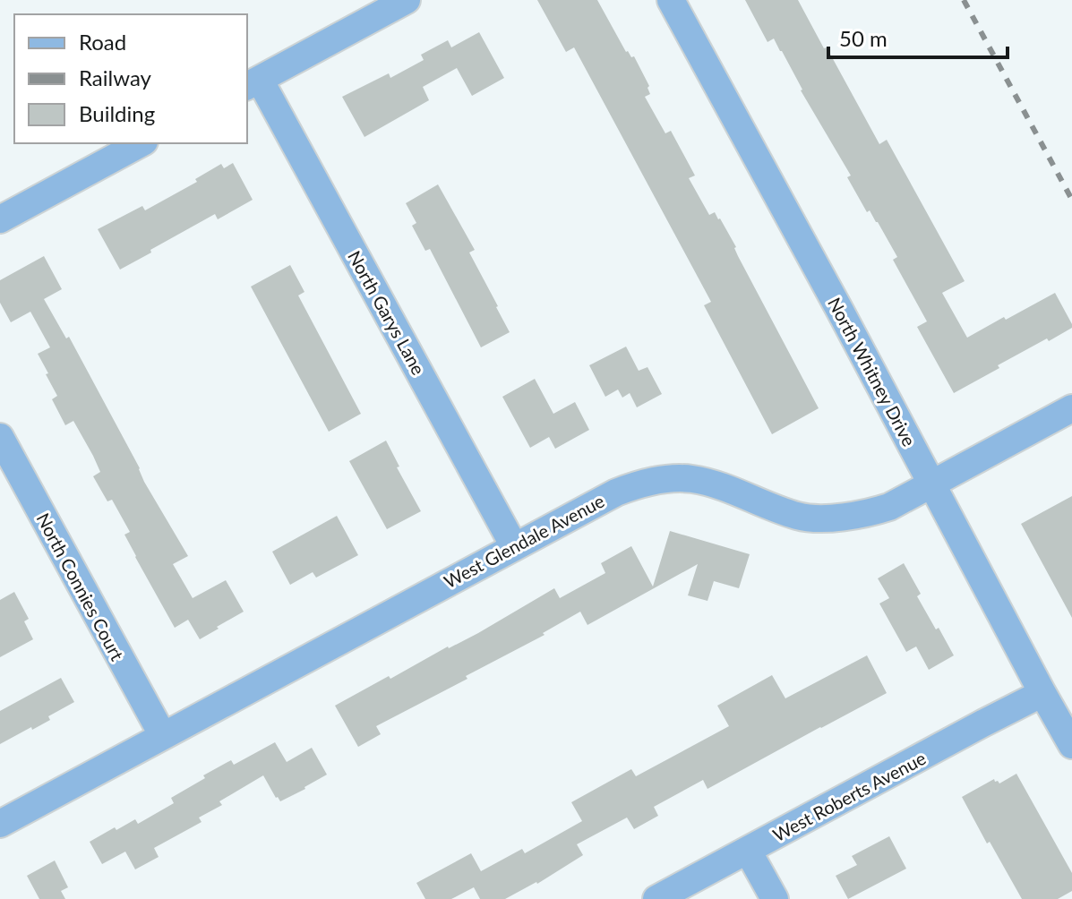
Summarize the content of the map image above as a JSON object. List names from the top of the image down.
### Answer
{
  "streets": {
    "street": [
      "North Garys Lane",
      "North Whitney Drive",
      "West Glendale Avenue",
      "North Connies Court",
      "West Roberts Avenue"
    ]
  },
  "crossings": [
    ["North Garys Lane", "West Glendale Avenue"],
    ["North Whitney Drive", "West Glendale Avenue"],
    ["North Whitney Drive", "West Roberts Avenue"],
    ["West Glendale Avenue", "North Connies Court"]
  ],
  "legend": ["Road", "Railway", "Building"],
  "scale_bar": "50 m"
}
